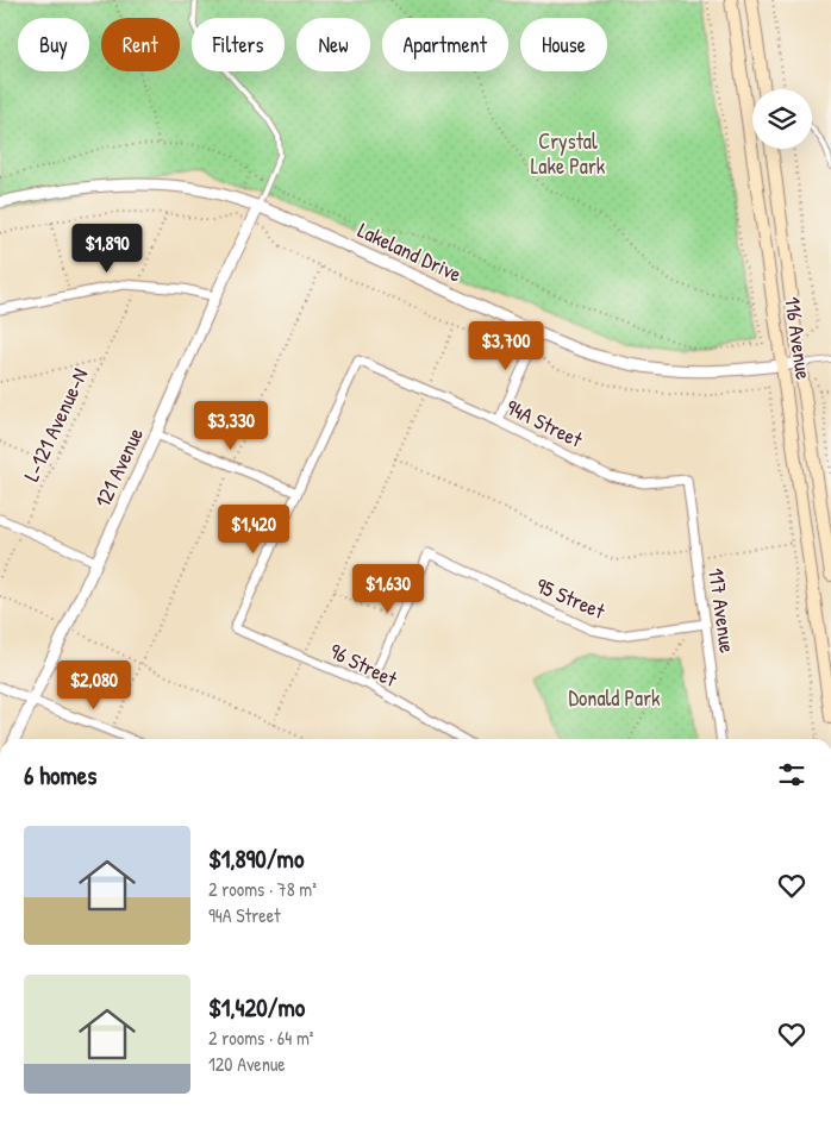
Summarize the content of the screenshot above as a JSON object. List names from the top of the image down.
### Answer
{
  "streets": {
    "main road": ["116 Avenue"],
    "street": [
      "Lakeland Drive",
      "94A Street",
      "121 Avenue",
      "95 Street",
      "117 Avenue",
      "96 Street"
    ],
    "path": ["L-121 Avenue-N"]
  },
  "crossings": [
    ["Lakeland Drive", "116 Avenue"],
    ["Lakeland Drive", "121 Avenue"],
    ["94A Street", "117 Avenue"],
    ["94A Street", "96 Street"],
    ["95 Street", "117 Avenue"]
  ],
  "parks": ["Crystal Lake Park", "Donald Park"],
  "page": {
    "chip": [
      "Buy",
      "Rent",
      "Filters",
      "New",
      "Apartment",
      "House"
    ],
    "price": [
      "$1,890",
      "$3,700",
      "$3,330",
      "$1,420",
      "$1,630",
      "$2,080"
    ],
    "heading": "6 homes",
    "list": [
      {
        "name": "$1,890/mo",
        "note": "2 rooms · 78 m² · 94A Street"
      },
      {
        "name": "$1,420/mo",
        "note": "2 rooms · 64 m² · 120 Avenue"
      }
    ]
  }
}
